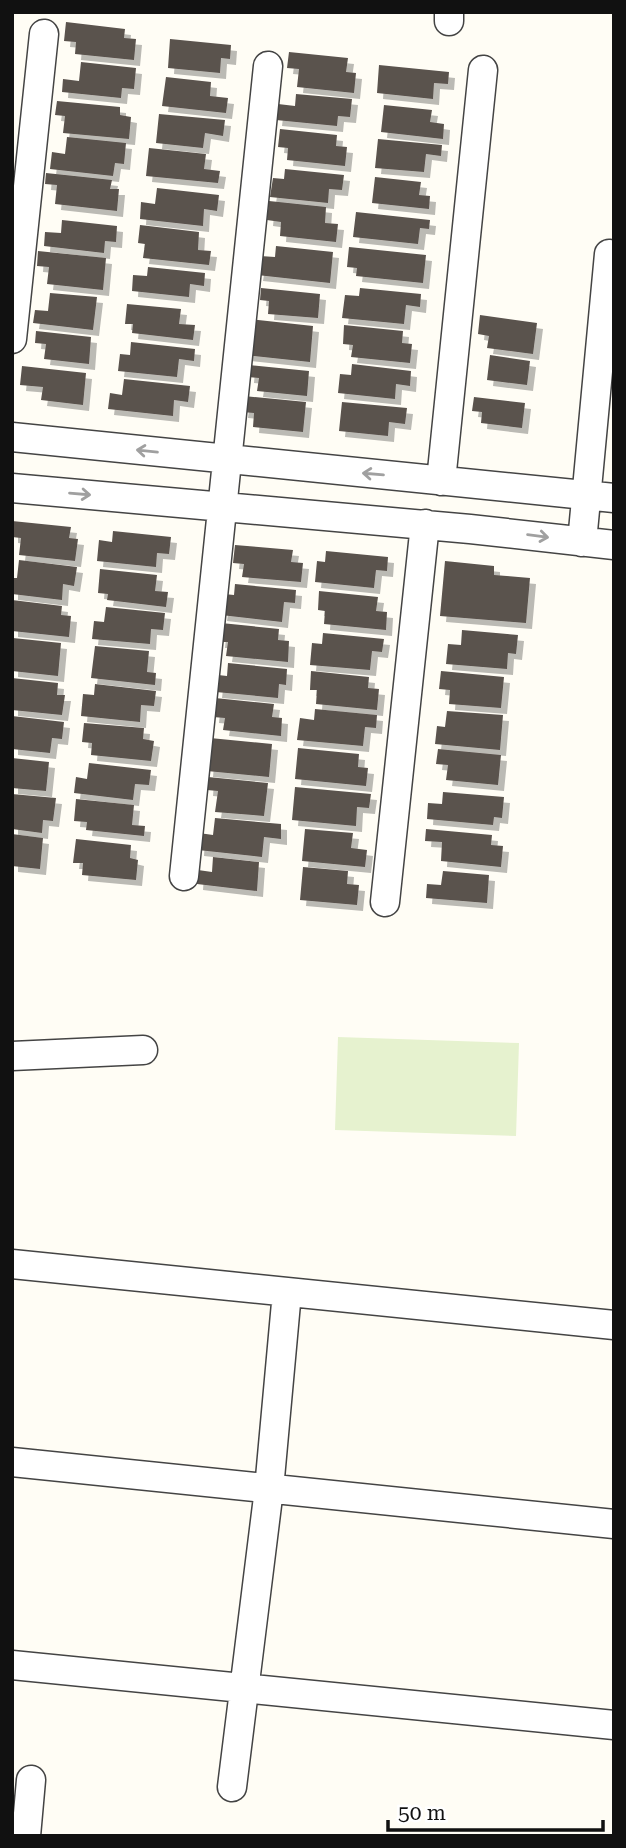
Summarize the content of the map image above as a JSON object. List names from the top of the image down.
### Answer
{
  "scale_bar": "50 m"
}
